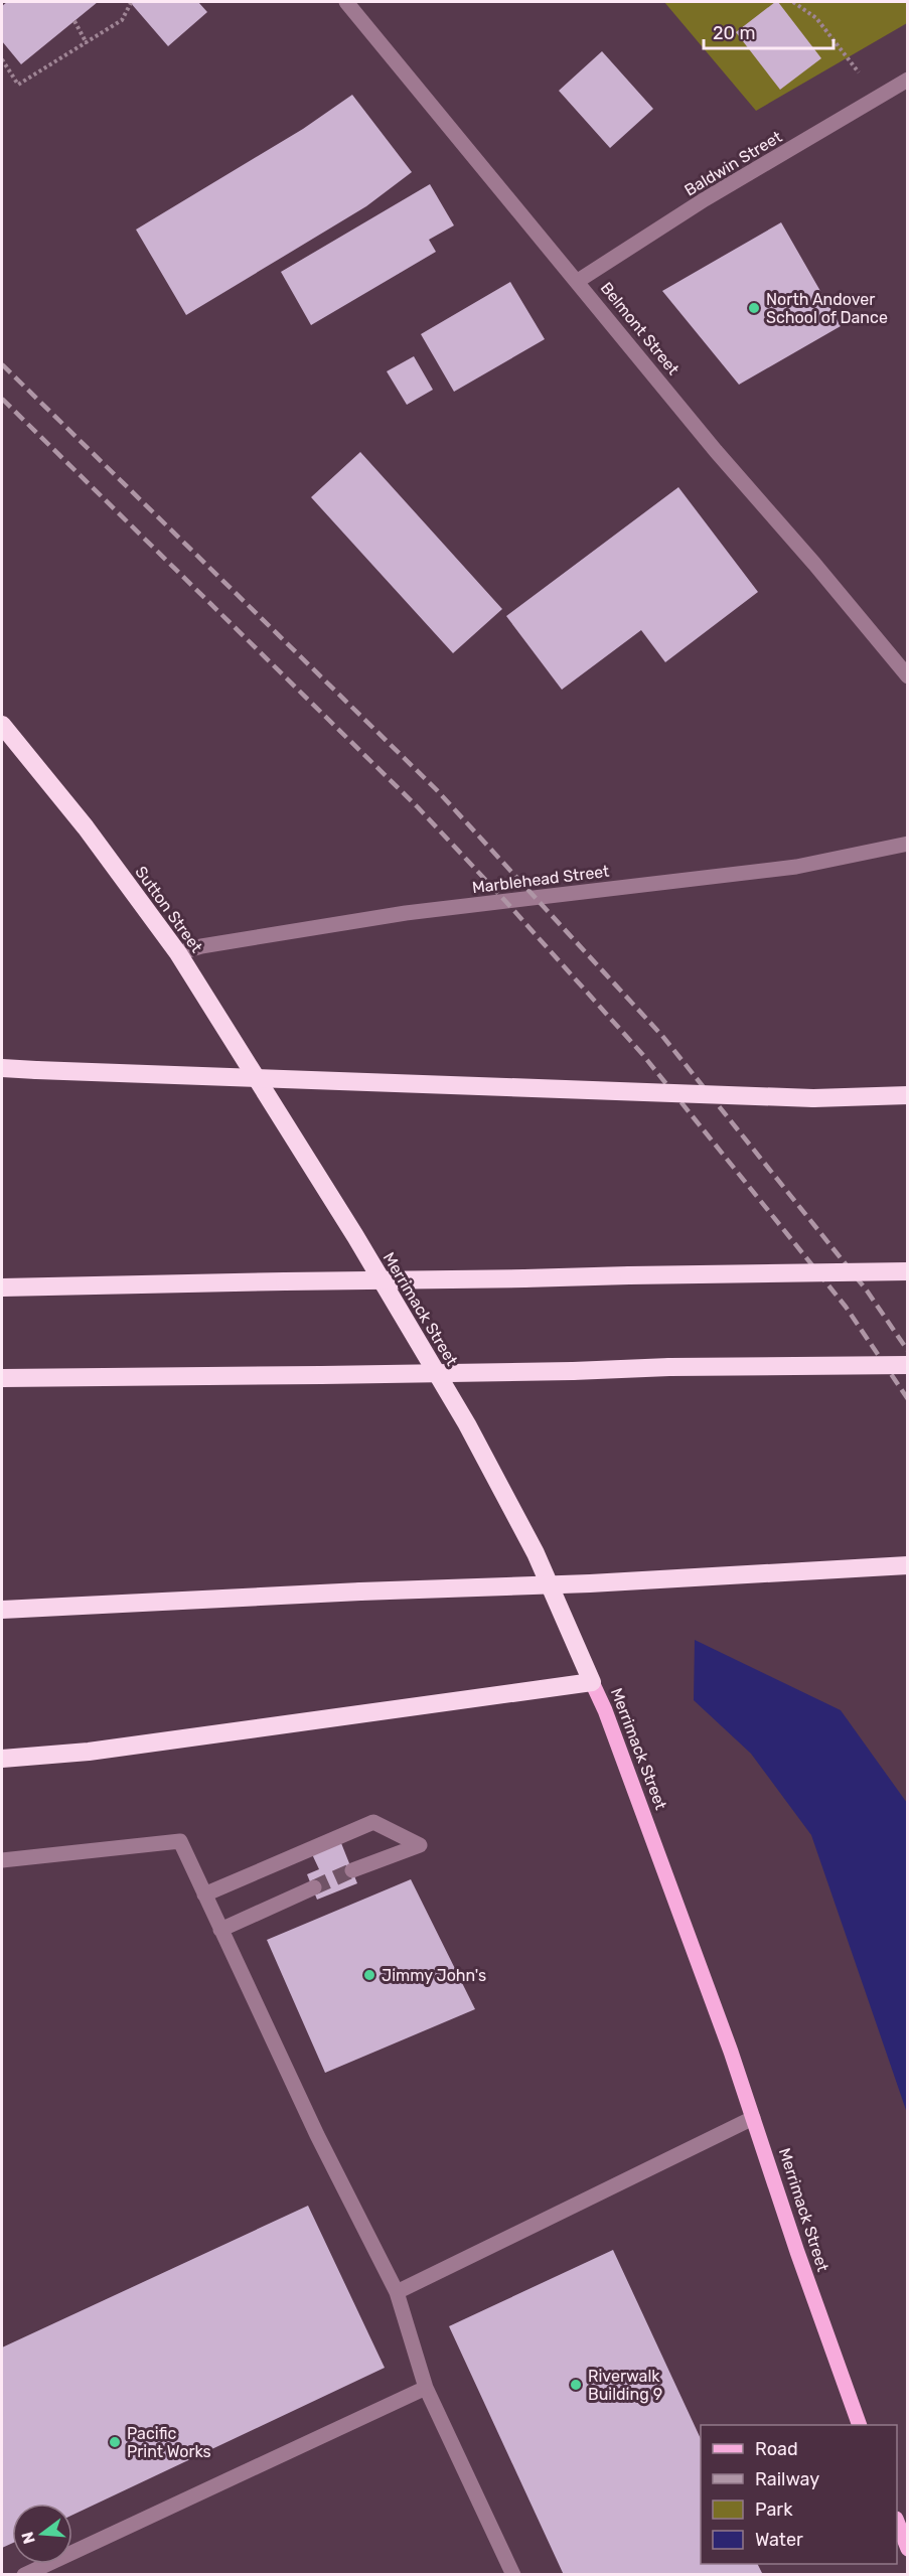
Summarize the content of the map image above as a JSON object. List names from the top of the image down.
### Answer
{
  "streets": {
    "highway": ["Sutton Street", "Merrimack Street"],
    "street": ["Baldwin Street", "Belmont Street", "Marblehead Street"]
  },
  "crossings": [
    ["Baldwin Street", "Belmont Street"],
    ["Marblehead Street", "Sutton Street"],
    ["Sutton Street", "Merrimack Street"]
  ],
  "places": [
    "North Andover School of Dance",
    "Jimmy John's",
    "Riverwalk Building 9",
    "Pacific Print Works"
  ],
  "legend": [
    "Road",
    "Railway",
    "Park",
    "Water"
  ],
  "scale_bar": "20 m",
  "north": "left"
}
